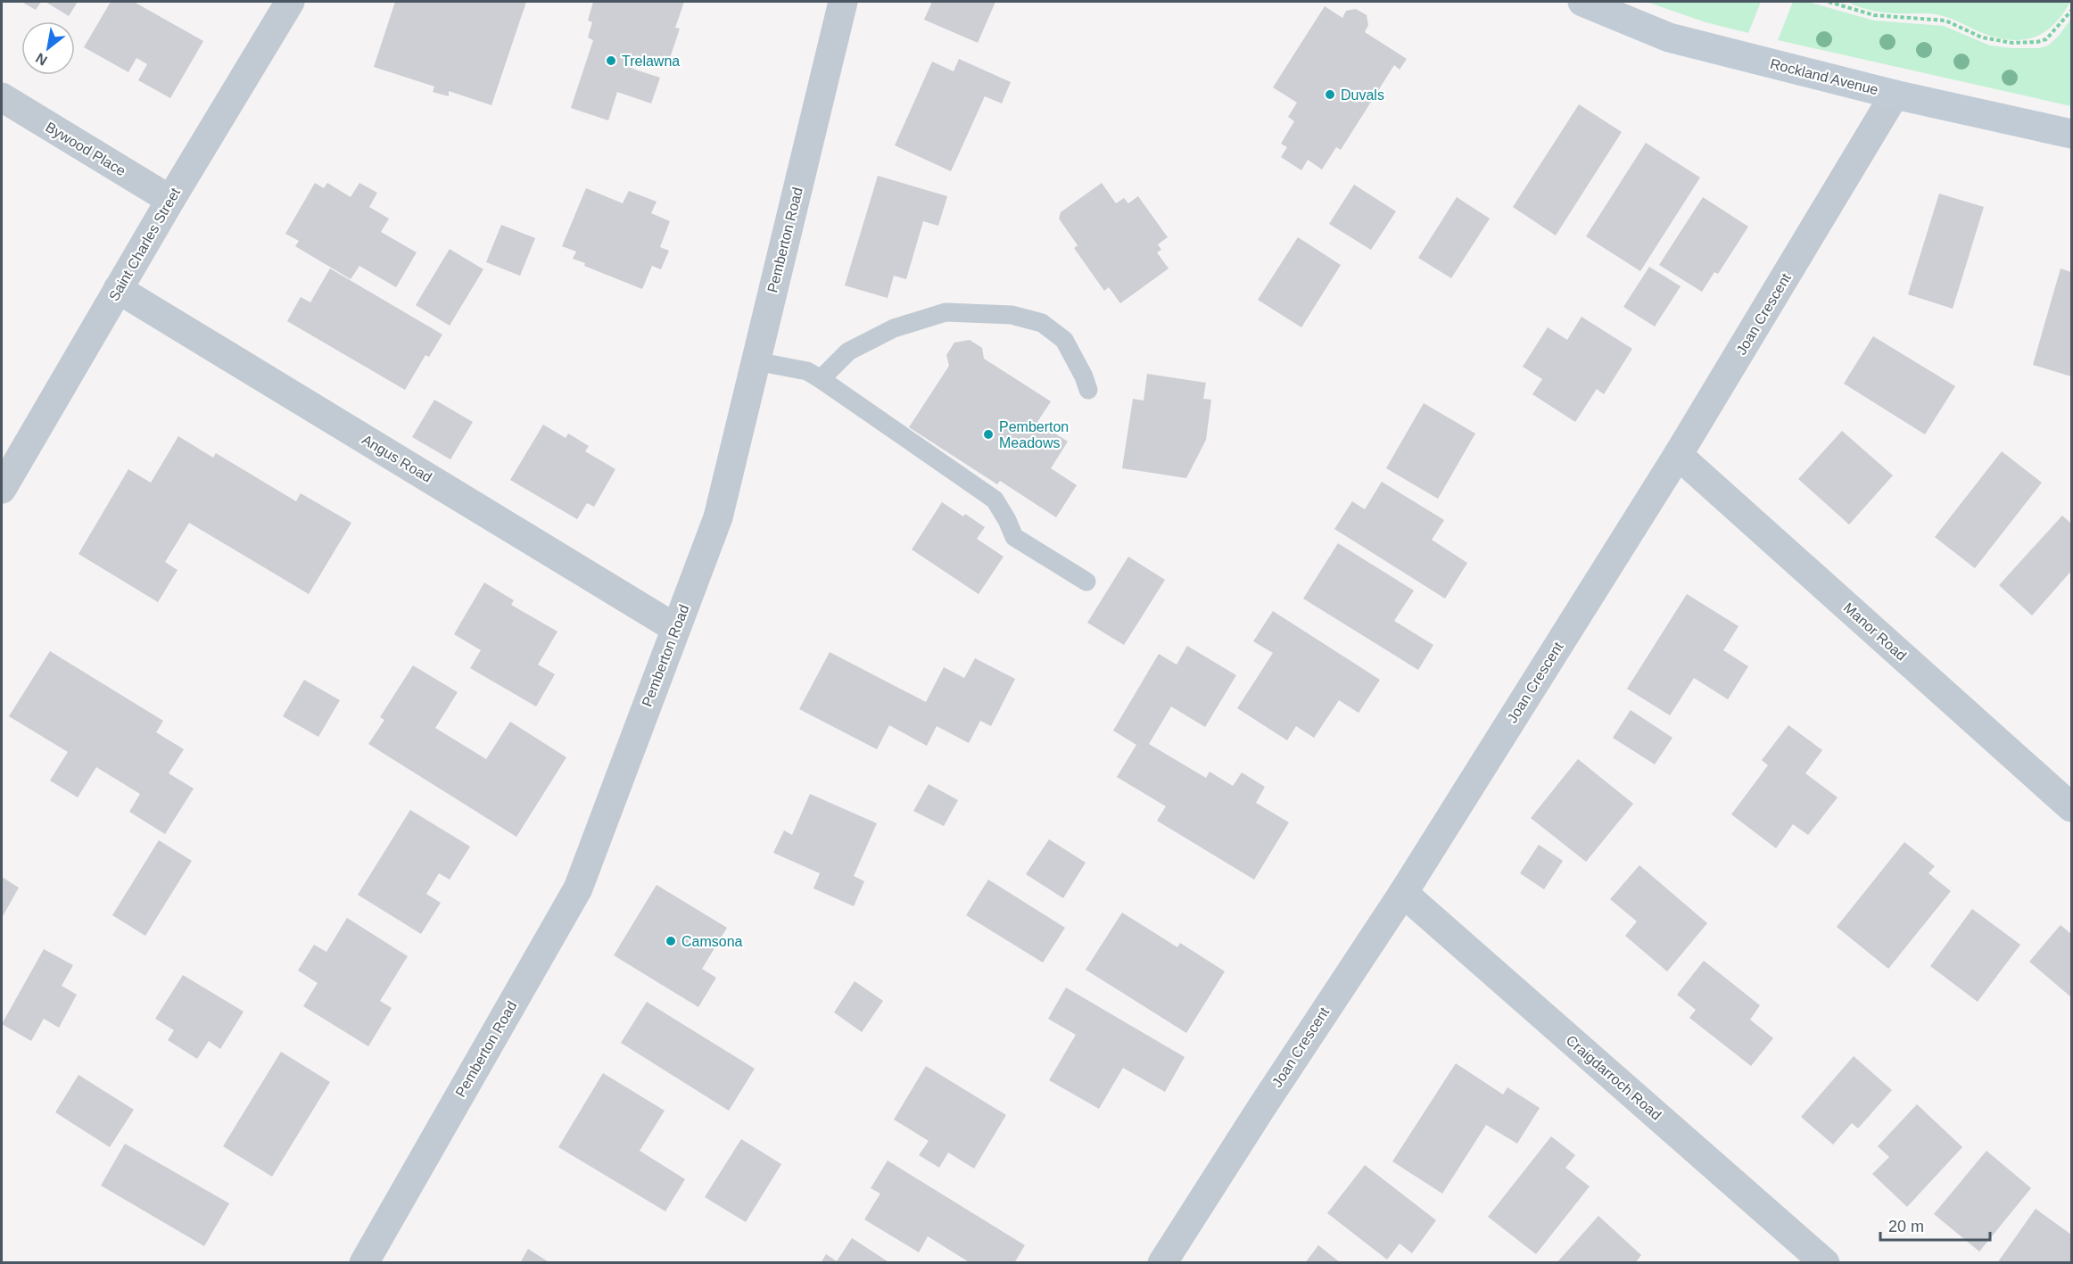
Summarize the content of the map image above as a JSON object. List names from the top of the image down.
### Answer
{
  "streets": {
    "street": [
      "Rockland Avenue",
      "Bywood Place",
      "Pemberton Road",
      "Saint Charles Street",
      "Joan Crescent",
      "Angus Road",
      "Manor Road",
      "Craigdarroch Road"
    ]
  },
  "crossings": [
    ["Rockland Avenue", "Joan Crescent"],
    ["Bywood Place", "Saint Charles Street"],
    ["Pemberton Road", "Angus Road"],
    ["Saint Charles Street", "Angus Road"],
    ["Joan Crescent", "Manor Road"],
    ["Joan Crescent", "Craigdarroch Road"]
  ],
  "places": [
    "Trelawna",
    "Duvals",
    "Pemberton Meadows",
    "Camsona"
  ],
  "scale_bar": "20 m",
  "north": "bottom left"
}
